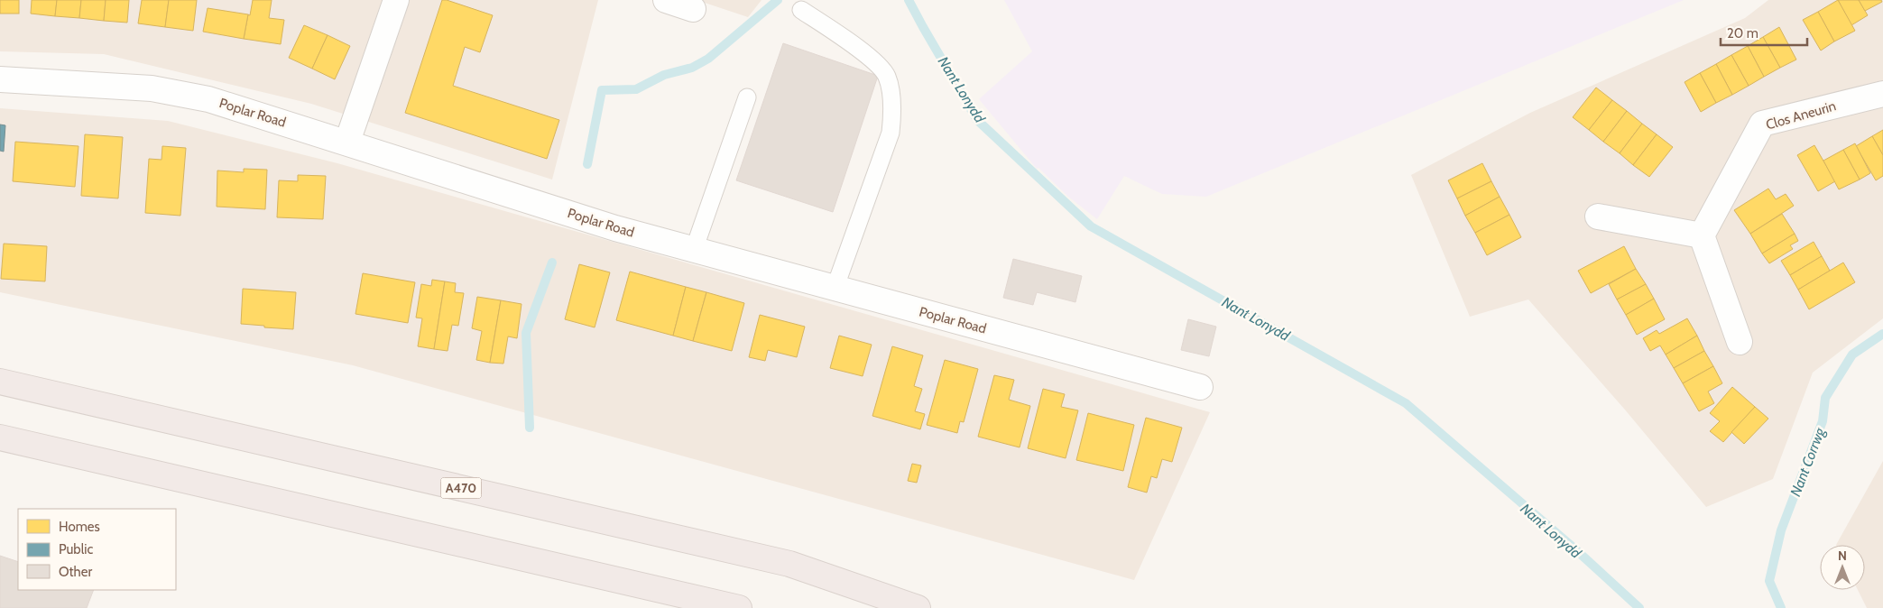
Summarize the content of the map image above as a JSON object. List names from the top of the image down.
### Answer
{
  "streets": {
    "highway": ["A470"],
    "street": ["Poplar Road", "Clos Aneurin"]
  },
  "water": ["Nant Lonydd", "Nant Corrwg"],
  "legend": ["Homes", "Public", "Other"],
  "scale_bar": "20 m",
  "north": "top"
}
